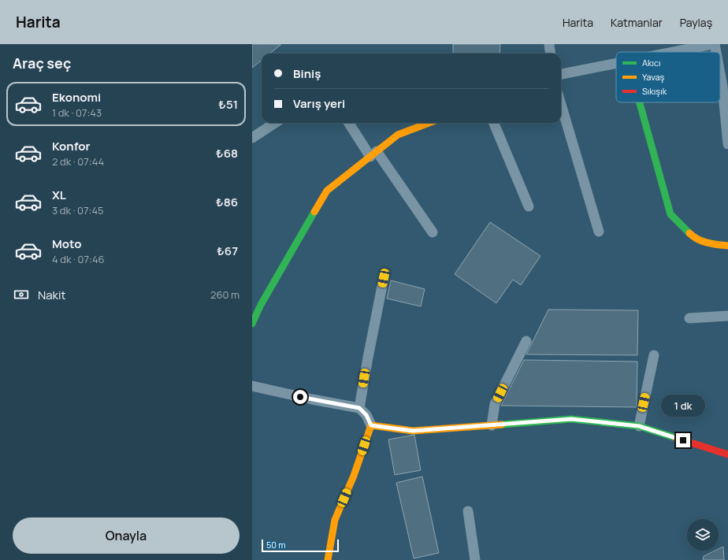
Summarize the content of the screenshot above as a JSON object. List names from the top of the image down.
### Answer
{
  "legend": ["Akıcı", "Yavaş", "Sıkışık"],
  "scale_bar": "50 m",
  "page": {
    "header": "Harita",
    "nav": ["Harita", "Katmanlar", "Paylaş"],
    "heading": "Araç seç",
    "banner": ["Biniş", "Varış yeri"],
    "list": [
      {
        "name": "Ekonomi",
        "note": "1 dk · 07:43",
        "value": "₺51"
      },
      {
        "name": "Konfor",
        "note": "2 dk · 07:44",
        "value": "₺68"
      },
      {
        "name": "XL",
        "note": "3 dk · 07:45",
        "value": "₺86"
      },
      {
        "name": "Moto",
        "note": "4 dk · 07:46",
        "value": "₺67"
      }
    ],
    "pay": ["Nakit", "260 m"],
    "bubble": "1 dk",
    "buttons": "Onayla",
    "scale": "50 m"
  }
}
